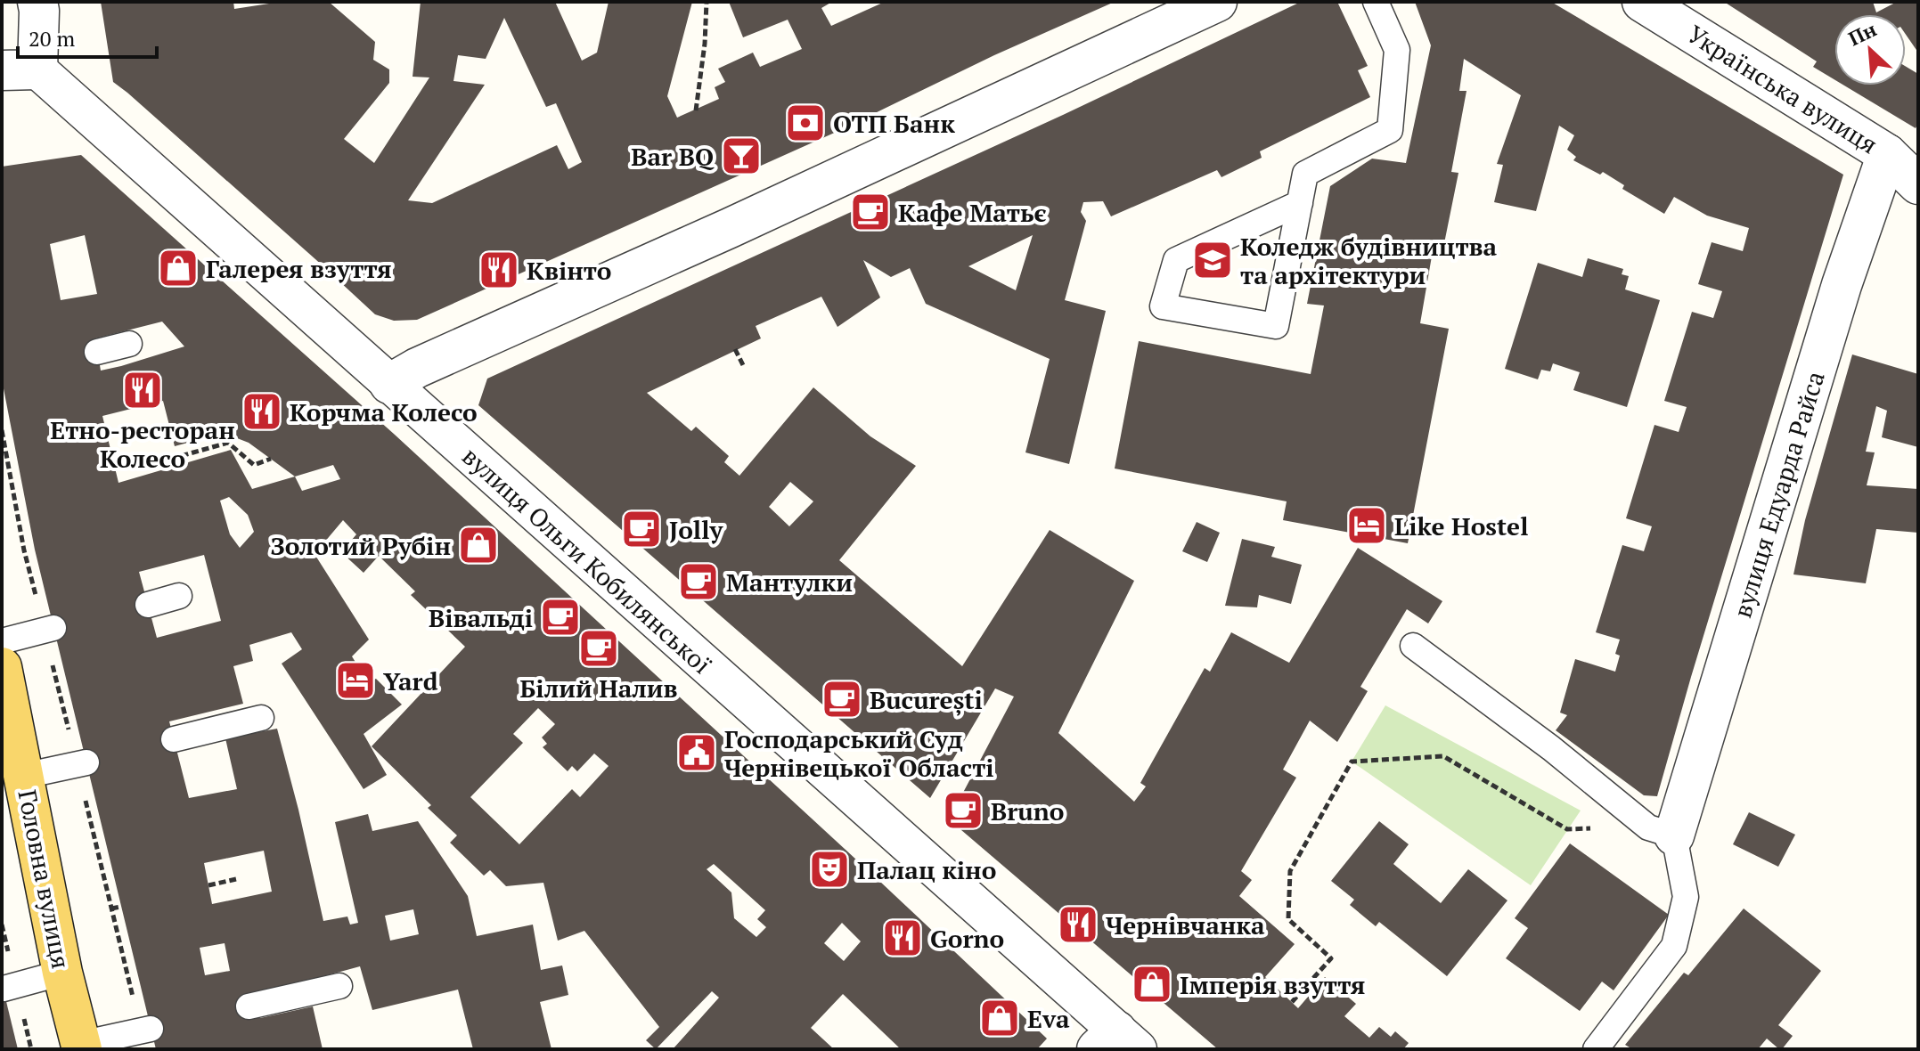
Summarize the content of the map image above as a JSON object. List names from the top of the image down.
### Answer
{
  "streets": {
    "main road": ["Головна вулиця"],
    "street": ["Українська вулиця", "вулиця Едуарда Райса", "вулиця Ольги Кобилянської"]
  },
  "crossings": [
    ["Українська вулиця", "вулиця Едуарда Райса"]
  ],
  "places": {
    "bank": ["ОТП Банк"],
    "bar": ["Bar BQ"],
    "cafe": [
      "Кафе Матьє",
      "Jolly",
      "Мантулки",
      "Вівальді",
      "Білий Налив",
      "București",
      "Bruno"
    ],
    "school or university": ["Коледж будівництва та архітектури"],
    "shop": [
      "Галерея взуття",
      "Золотий Рубін",
      "Імперія взуття",
      "Eva"
    ],
    "restaurant": [
      "Квінто",
      "Етно-ресторан Колесо",
      "Корчма Колесо",
      "Чернівчанка",
      "Gorno"
    ],
    "hotel": ["Like Hostel", "Yard"],
    "public building": ["Господарський Суд Чернівецької Області"],
    "theatre": ["Палац кіно"]
  },
  "scale_bar": "20 m",
  "north": "top left"
}
